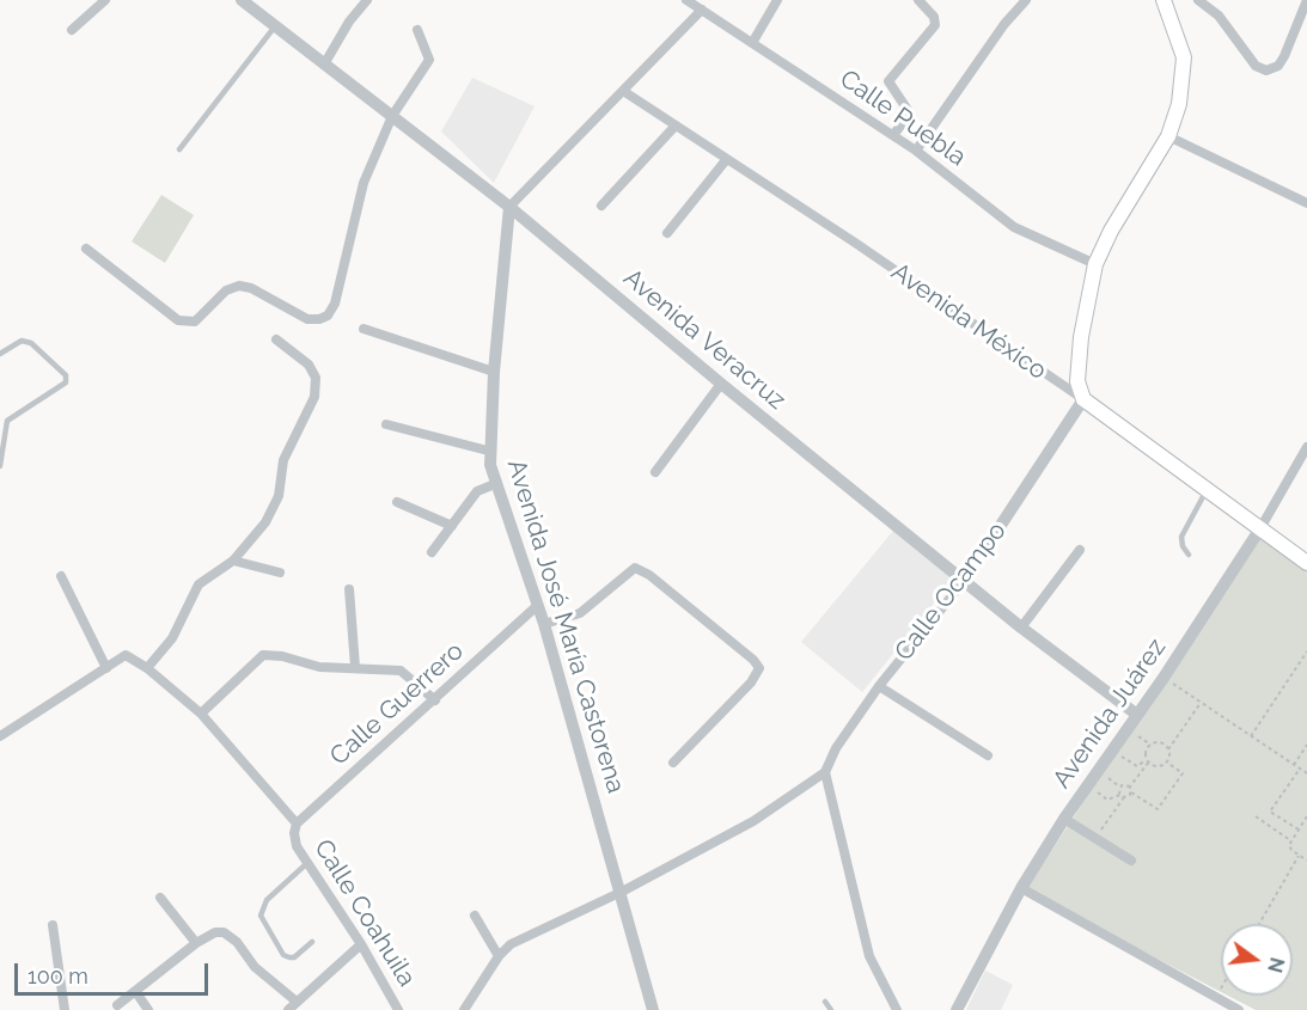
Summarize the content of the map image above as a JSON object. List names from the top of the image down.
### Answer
{
  "streets": {
    "main road": ["Avenida México"],
    "street": [
      "Calle Puebla",
      "Avenida Veracruz",
      "Calle Ocampo",
      "Avenida José María Castorena",
      "Calle Guerrero",
      "Avenida Juárez",
      "Calle Coahuila"
    ]
  },
  "crossings": [
    ["Avenida México", "Calle Ocampo"],
    ["Avenida México", "Avenida Juárez"],
    ["Avenida Veracruz", "Calle Ocampo"],
    ["Avenida Veracruz", "Avenida José María Castorena"],
    ["Avenida Veracruz", "Avenida Juárez"],
    ["Calle Ocampo", "Avenida José María Castorena"],
    ["Avenida José María Castorena", "Calle Guerrero"],
    ["Calle Guerrero", "Calle Coahuila"]
  ],
  "scale_bar": "100 m",
  "north": "right"
}
